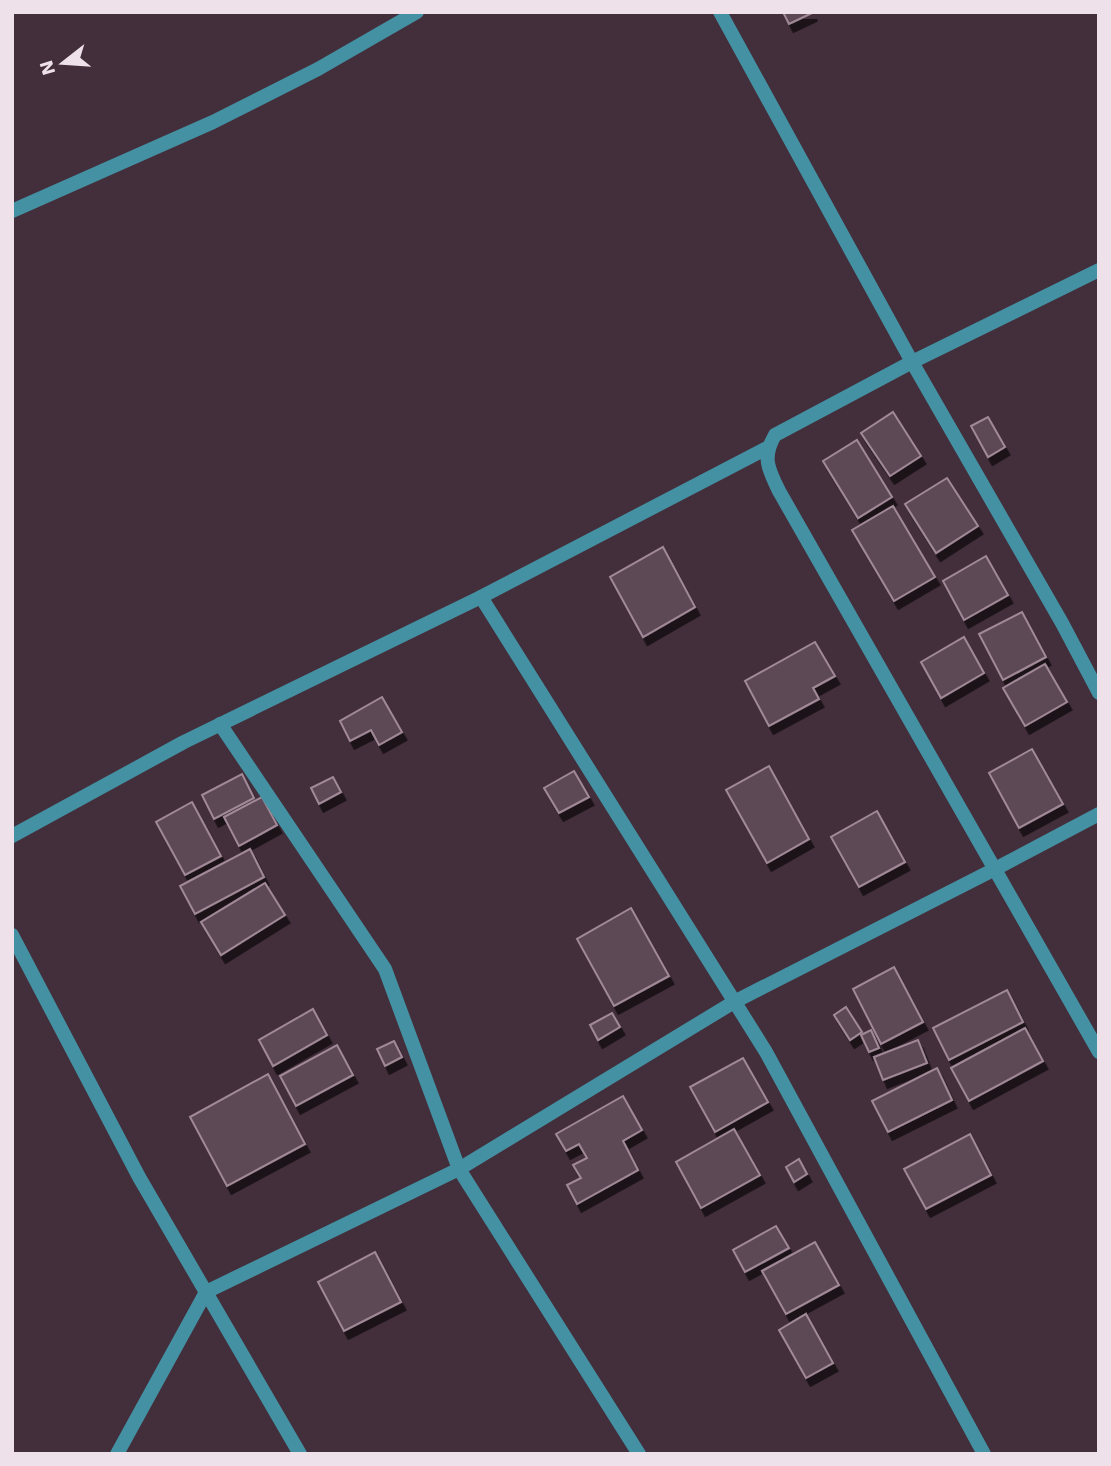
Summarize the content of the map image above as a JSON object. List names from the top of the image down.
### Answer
{
  "north": "left"
}
